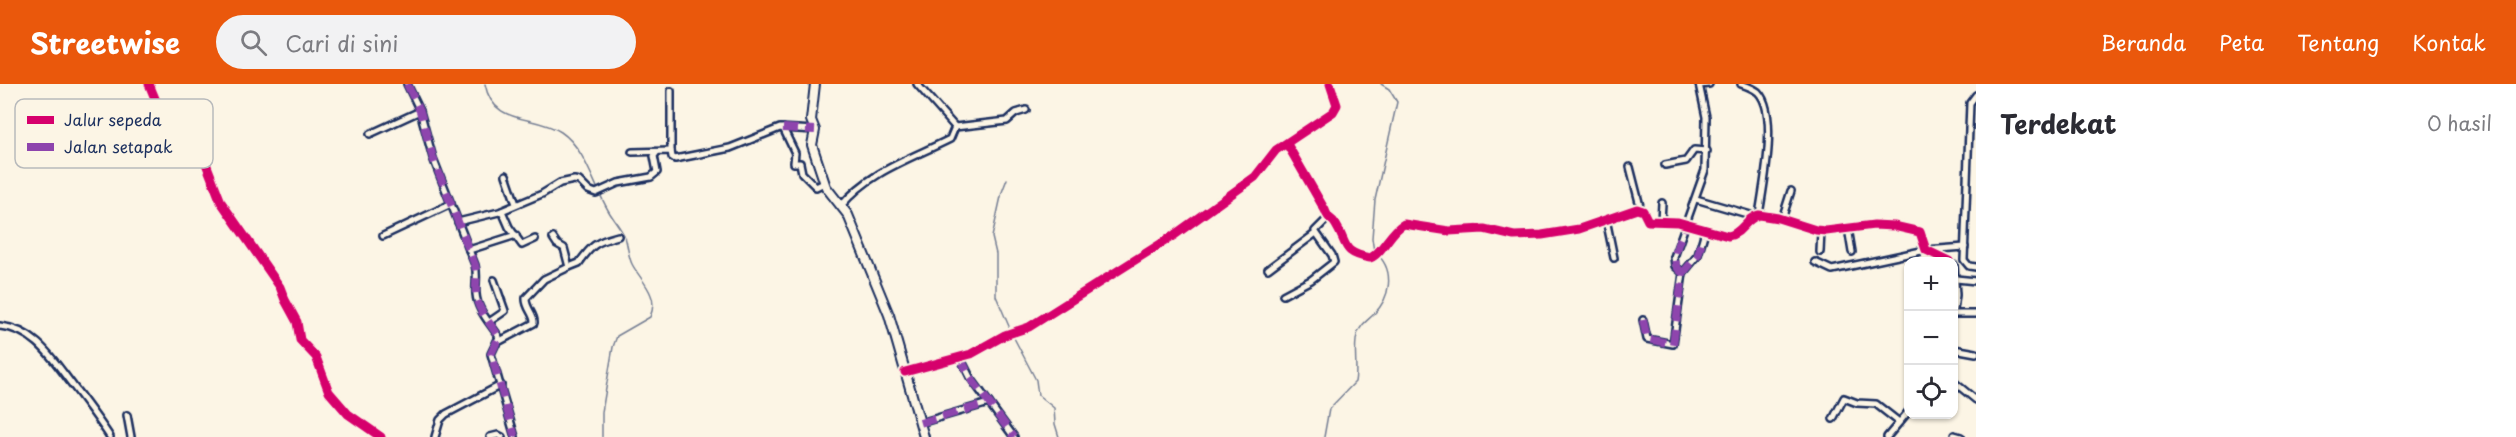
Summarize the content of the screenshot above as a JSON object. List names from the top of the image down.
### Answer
{
  "legend": ["Jalur sepeda", "Jalan setapak"],
  "page": {
    "header": "Streetwise",
    "search": "Cari di sini",
    "nav": [
      "Beranda",
      "Peta",
      "Tentang",
      "Kontak"
    ],
    "heading": ["Terdekat", "0 hasil"],
    "map_buttons": ["+", "−"]
  }
}
